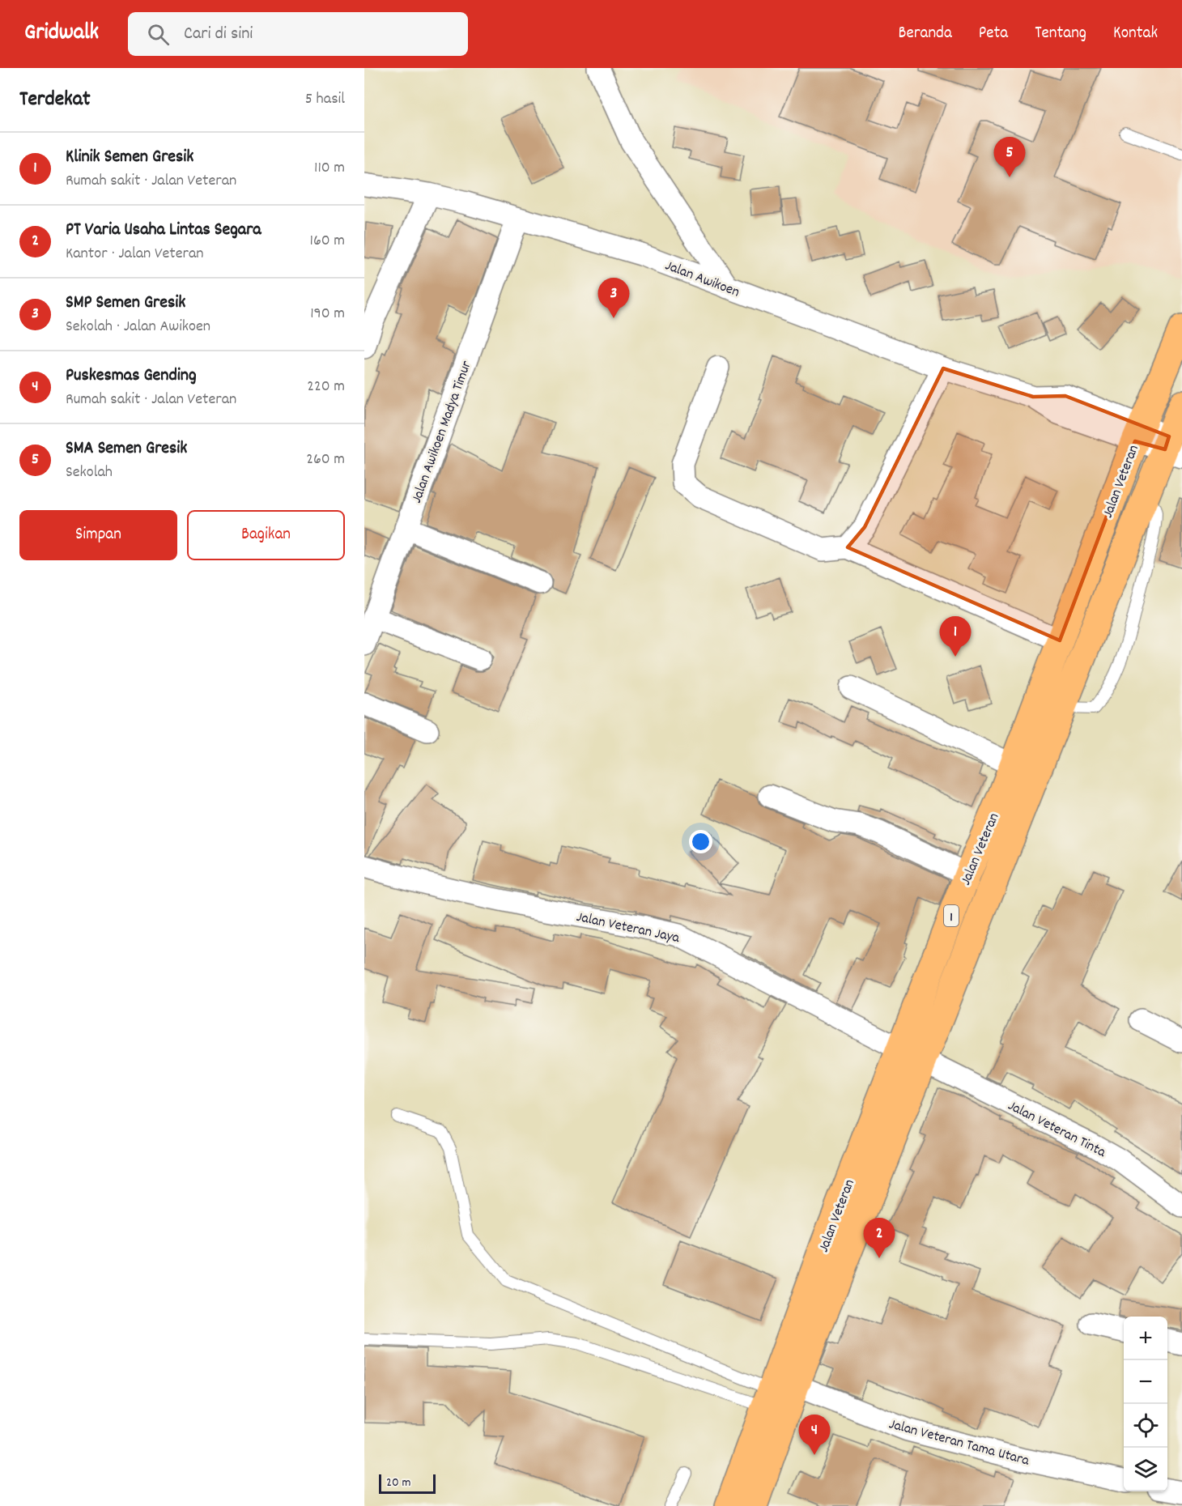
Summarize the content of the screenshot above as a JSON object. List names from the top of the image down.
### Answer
{
  "streets": {
    "highway": ["Jalan Veteran", "1"],
    "street": [
      "Jalan Awikoen",
      "Jalan Awikoen Madya Timur",
      "Jalan Veteran Jaya",
      "Jalan Veteran Tinta",
      "Jalan Veteran Tama Utara"
    ]
  },
  "crossings": [
    ["Jalan Awikoen", "Jalan Awikoen Madya Timur"],
    ["Jalan Awikoen", "Jalan Veteran"],
    ["Jalan Veteran", "Jalan Veteran Jaya"],
    ["Jalan Veteran", "Jalan Veteran Tinta"],
    ["Jalan Veteran", "Jalan Veteran Tama Utara"]
  ],
  "scale_bar": "20 m",
  "page": {
    "header": "Gridwalk",
    "search": "Cari di sini",
    "nav": [
      "Beranda",
      "Peta",
      "Tentang",
      "Kontak"
    ],
    "heading": ["Terdekat", "5 hasil"],
    "list": [
      {
        "mark": "1",
        "name": "Klinik Semen Gresik",
        "note": "Rumah sakit · Jalan Veteran",
        "value": "110 m"
      },
      {
        "mark": "2",
        "name": "PT Varia Usaha Lintas Segara",
        "note": "Kantor · Jalan Veteran",
        "value": "160 m"
      },
      {
        "mark": "3",
        "name": "SMP Semen Gresik",
        "note": "Sekolah · Jalan Awikoen",
        "value": "190 m"
      },
      {
        "mark": "4",
        "name": "Puskesmas Gending",
        "note": "Rumah sakit · Jalan Veteran",
        "value": "220 m"
      },
      {
        "mark": "5",
        "name": "SMA Semen Gresik",
        "note": "Sekolah",
        "value": "260 m"
      }
    ],
    "pins": [
      "5",
      "3",
      "1",
      "2",
      "4"
    ],
    "buttons": ["Simpan", "Bagikan"],
    "map_buttons": ["+", "−"],
    "scale": "20 m"
  }
}
